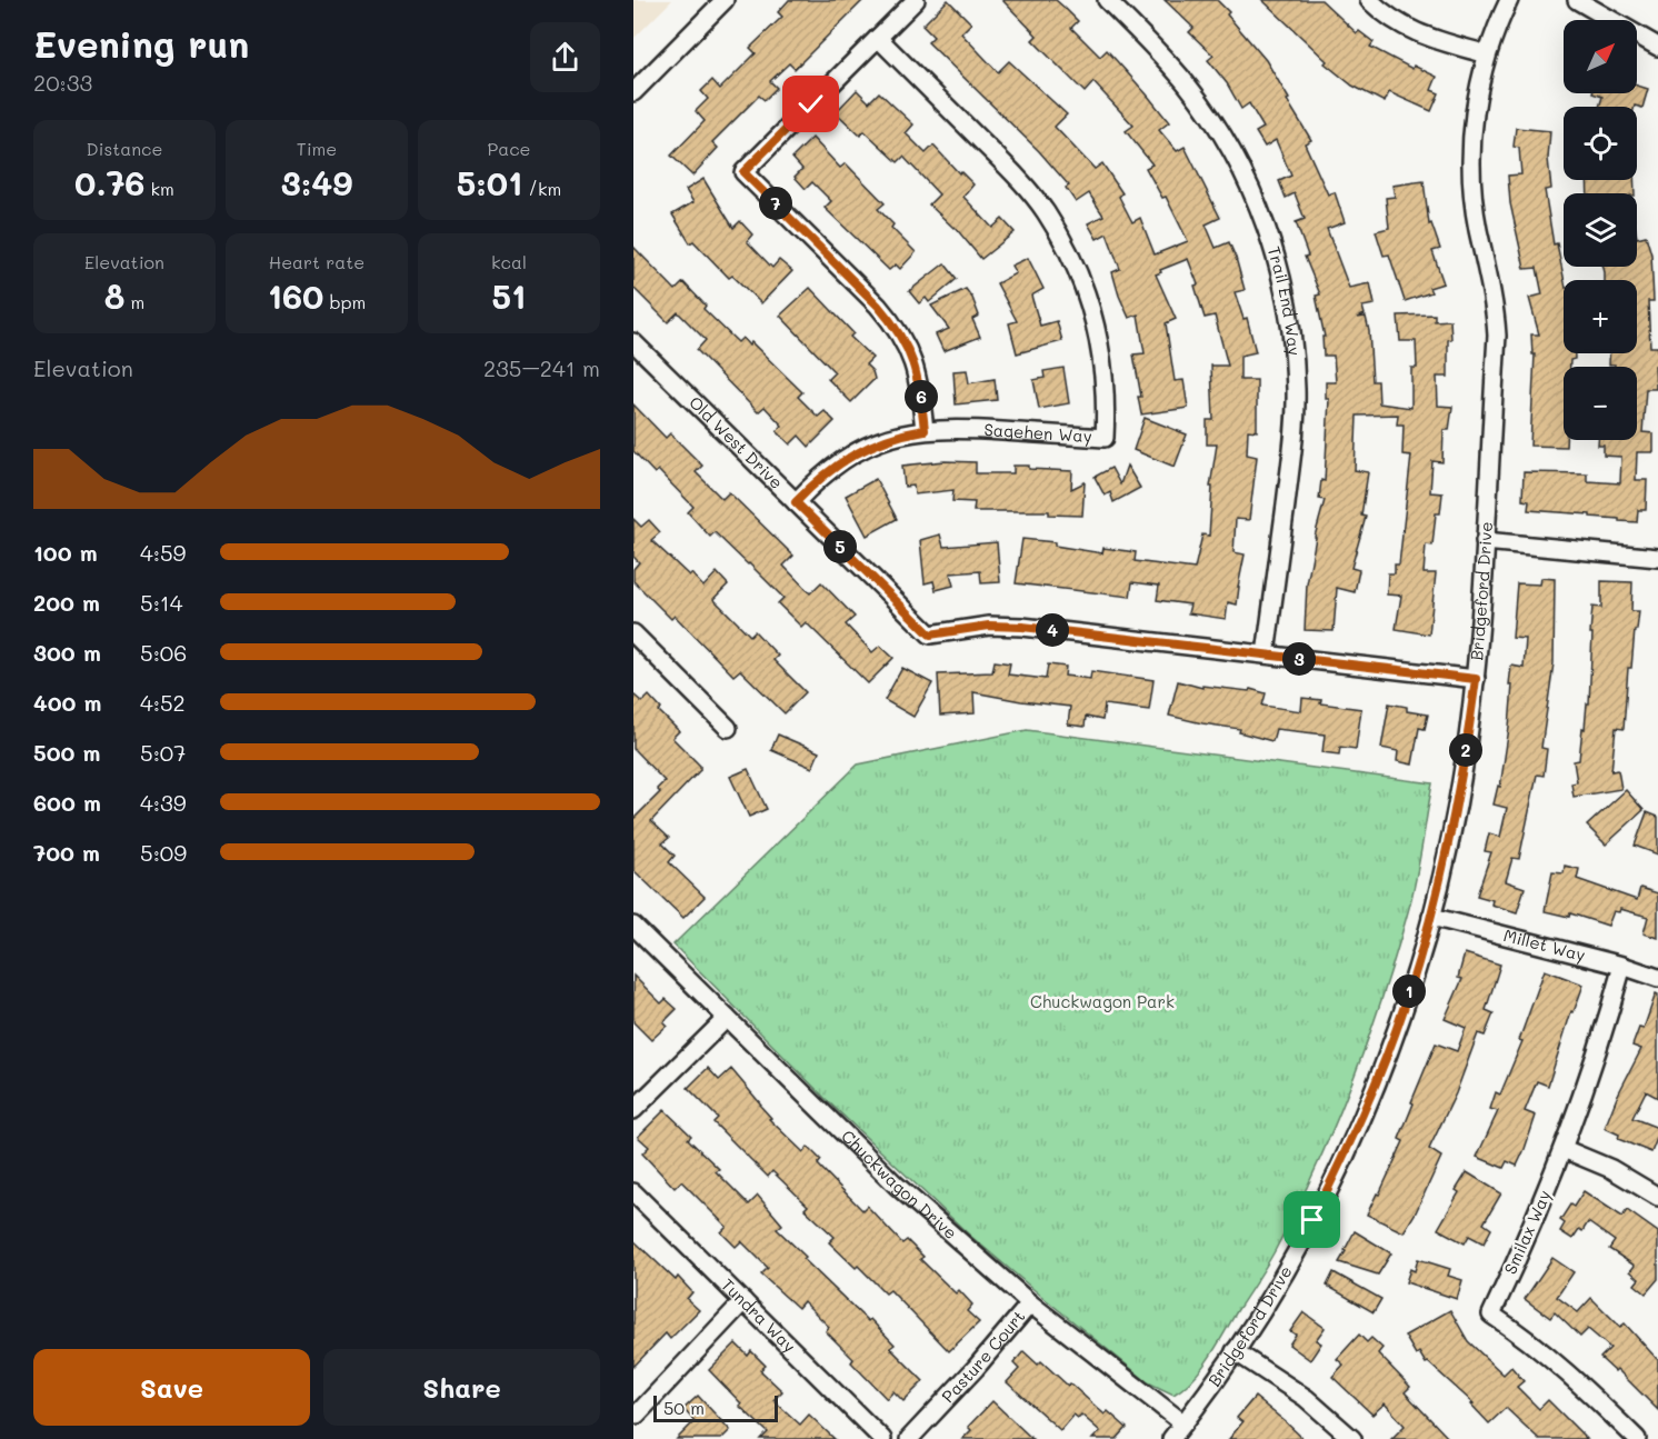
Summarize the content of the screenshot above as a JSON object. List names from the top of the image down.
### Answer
{
  "streets": {
    "street": [
      "Trail End Way",
      "Sagehen Way",
      "Old West Drive",
      "Bridgeford Drive",
      "Millet Way",
      "Chuckwagon Drive",
      "Smilax Way",
      "Tundra Way",
      "Pasture Court"
    ]
  },
  "crossings": [
    ["Trail End Way", "Old West Drive"],
    ["Sagehen Way", "Old West Drive"],
    ["Old West Drive", "Bridgeford Drive"],
    ["Bridgeford Drive", "Millet Way"],
    ["Bridgeford Drive", "Chuckwagon Drive"],
    ["Millet Way", "Smilax Way"],
    ["Chuckwagon Drive", "Pasture Court"]
  ],
  "parks": ["Chuckwagon Park"],
  "scale_bar": "50 m",
  "north": "top right",
  "page": {
    "heading": ["Evening run", "20:33"],
    "map_buttons": ["+", "−"],
    "stats": [
      ["Distance", "0.76 km"],
      ["Time", "3:49"],
      ["Pace", "5:01 /km"],
      ["Elevation", "8 m"],
      ["Heart rate", "160 bpm"],
      ["kcal", "51"]
    ],
    "pins": [
      "7",
      "6",
      "5",
      "4",
      "3",
      "2",
      "1"
    ],
    "chart": ["Elevation", "235–241 m"],
    "list": [
      {
        "name": "100 m",
        "note": "4:59"
      },
      {
        "name": "200 m",
        "note": "5:14"
      },
      {
        "name": "300 m",
        "note": "5:06"
      },
      {
        "name": "400 m",
        "note": "4:52"
      },
      {
        "name": "500 m",
        "note": "5:07"
      },
      {
        "name": "600 m",
        "note": "4:39"
      },
      {
        "name": "700 m",
        "note": "5:09"
      }
    ],
    "buttons": ["Save", "Share"],
    "scale": "50 m"
  }
}
